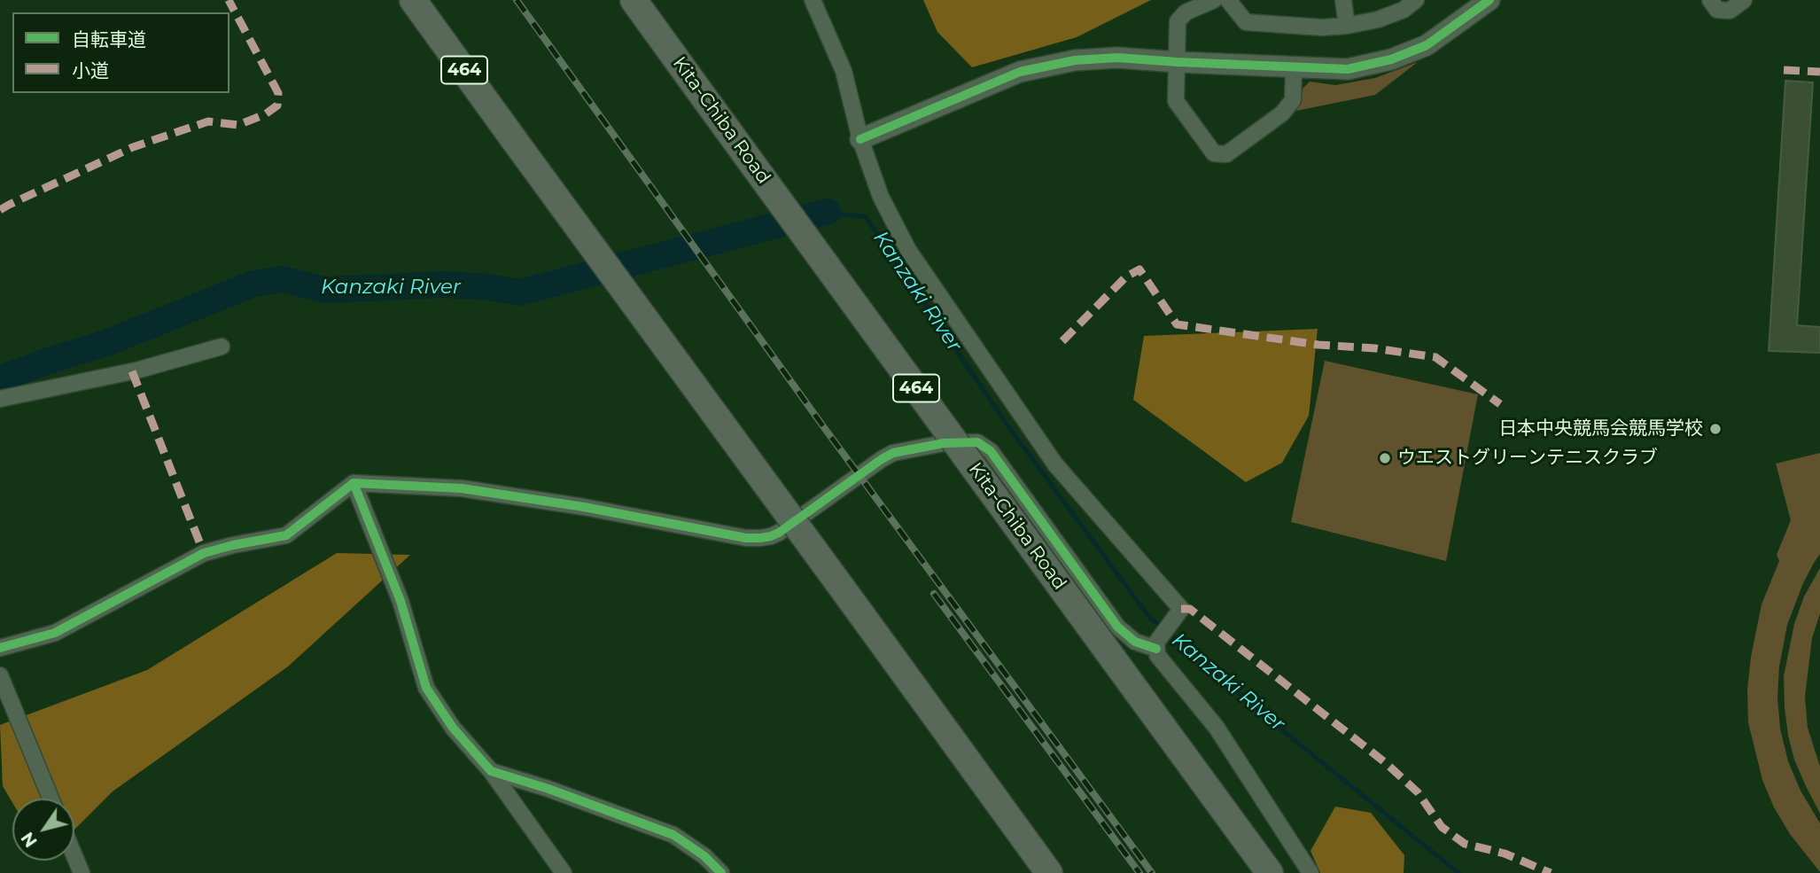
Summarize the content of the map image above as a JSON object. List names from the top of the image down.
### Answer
{
  "streets": {
    "highway": ["464", "Kita-Chiba Road"]
  },
  "water": ["Kanzaki River"],
  "places": ["日本中央競馬会競馬学校", "ウエストグリーンテニスクラブ"],
  "legend": ["自転車道", "小道"],
  "north": "bottom left"
}
